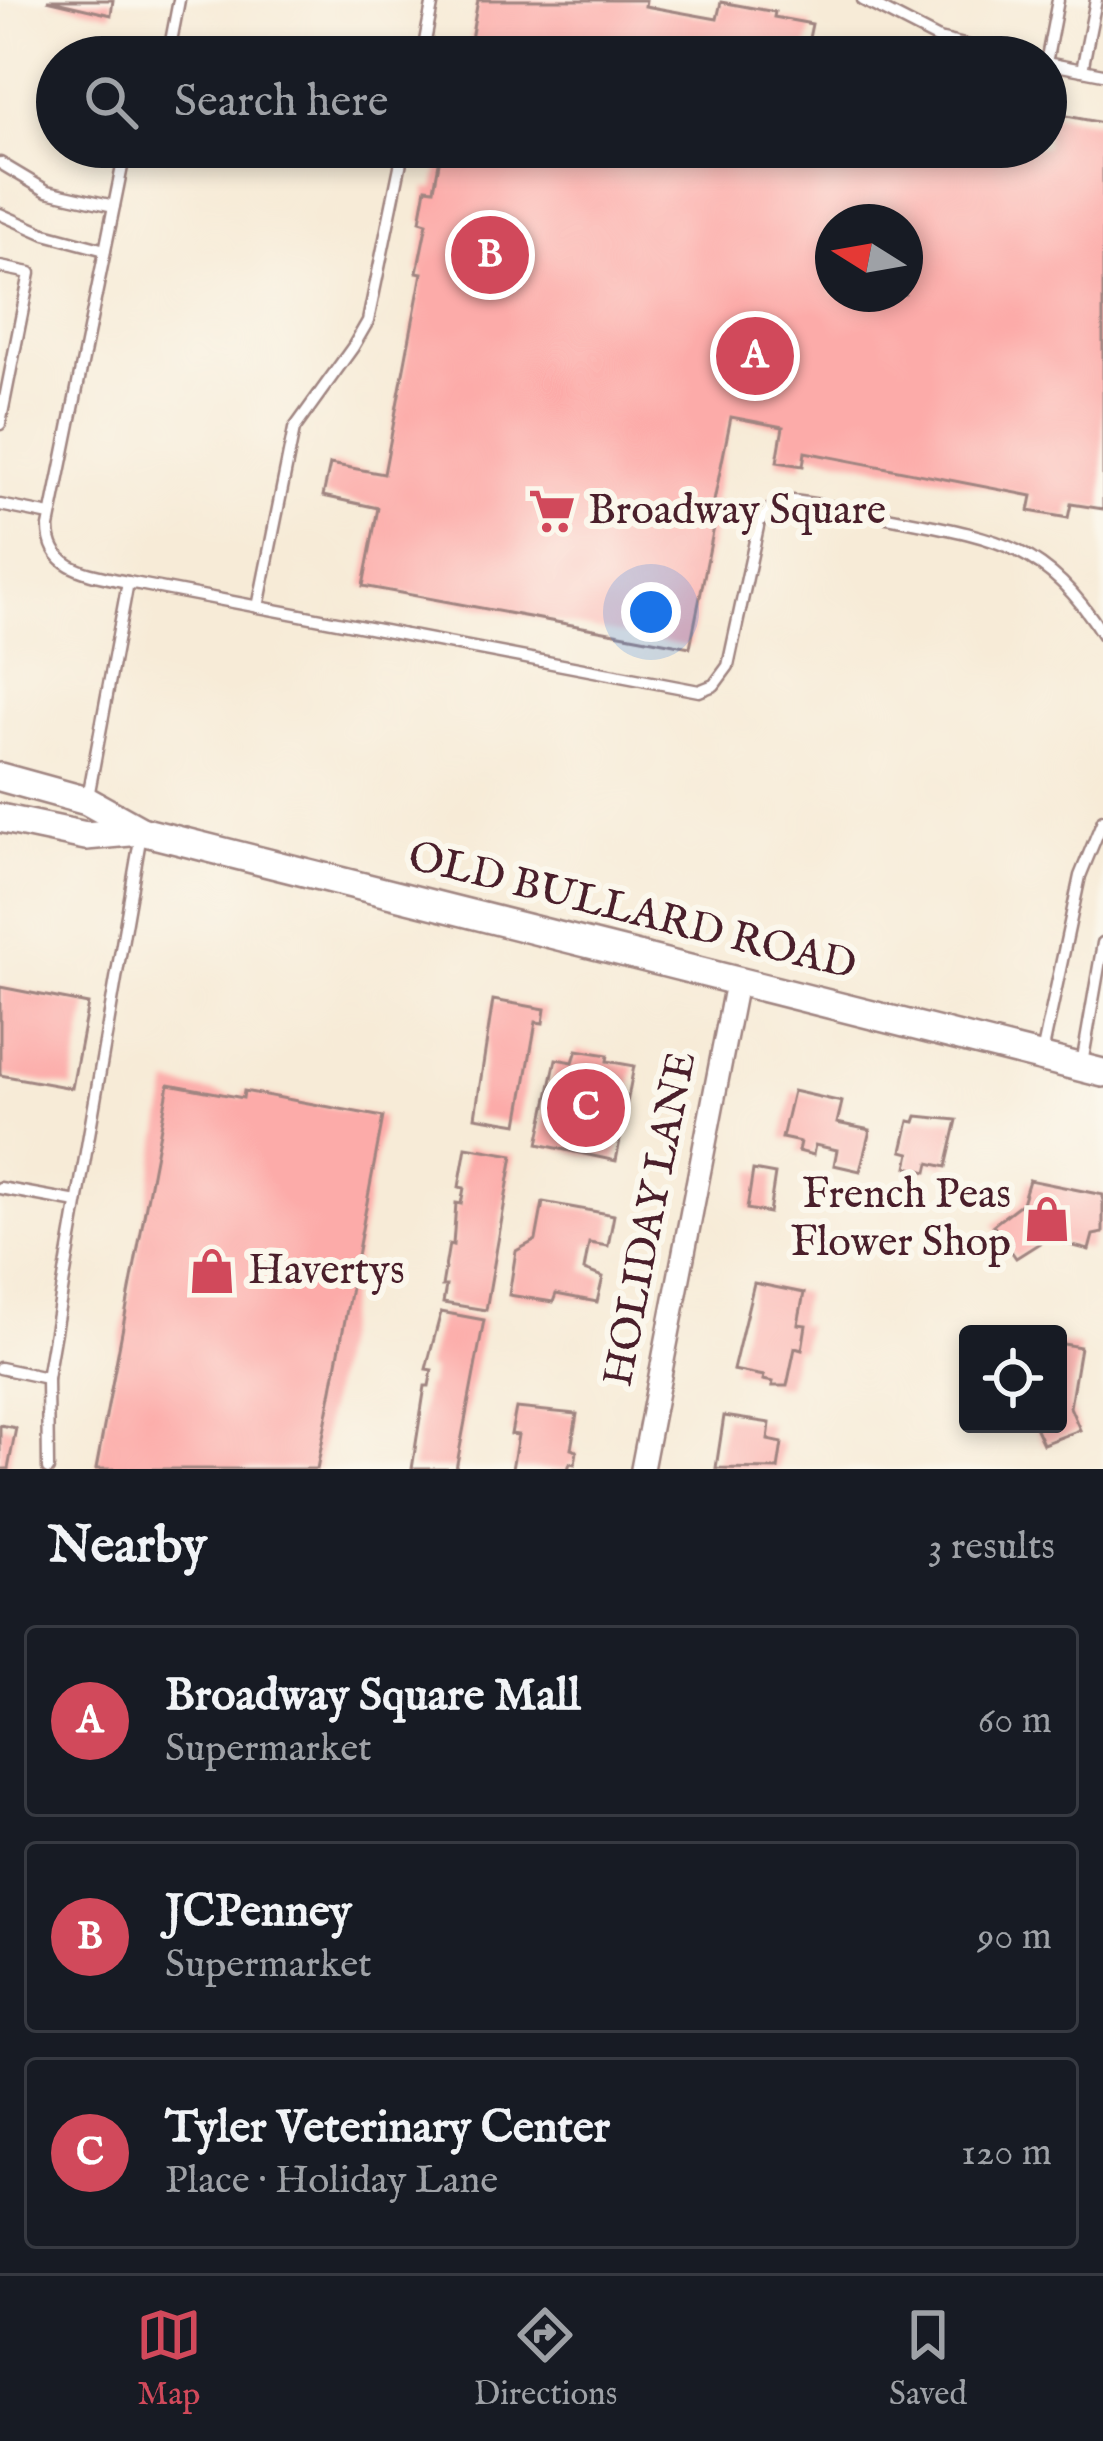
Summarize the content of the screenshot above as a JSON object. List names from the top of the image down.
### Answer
{
  "streets": {
    "street": ["OLD BULLARD ROAD", "HOLIDAY LANE"]
  },
  "crossings": [
    ["OLD BULLARD ROAD", "HOLIDAY LANE"]
  ],
  "places": {
    "supermarket": ["Broadway Square"],
    "shop": ["French Peas Flower Shop", "Havertys"]
  },
  "north": "left",
  "page": {
    "search": "Search here",
    "pins": ["B", "A", "C"],
    "heading": ["Nearby", "3 results"],
    "list": [
      {
        "mark": "A",
        "name": "Broadway Square Mall",
        "note": "Supermarket",
        "value": "60 m"
      },
      {
        "mark": "B",
        "name": "JCPenney",
        "note": "Supermarket",
        "value": "90 m"
      },
      {
        "mark": "C",
        "name": "Tyler Veterinary Center",
        "note": "Place · Holiday Lane",
        "value": "120 m"
      }
    ],
    "nav": ["Map", "Directions", "Saved"]
  }
}
